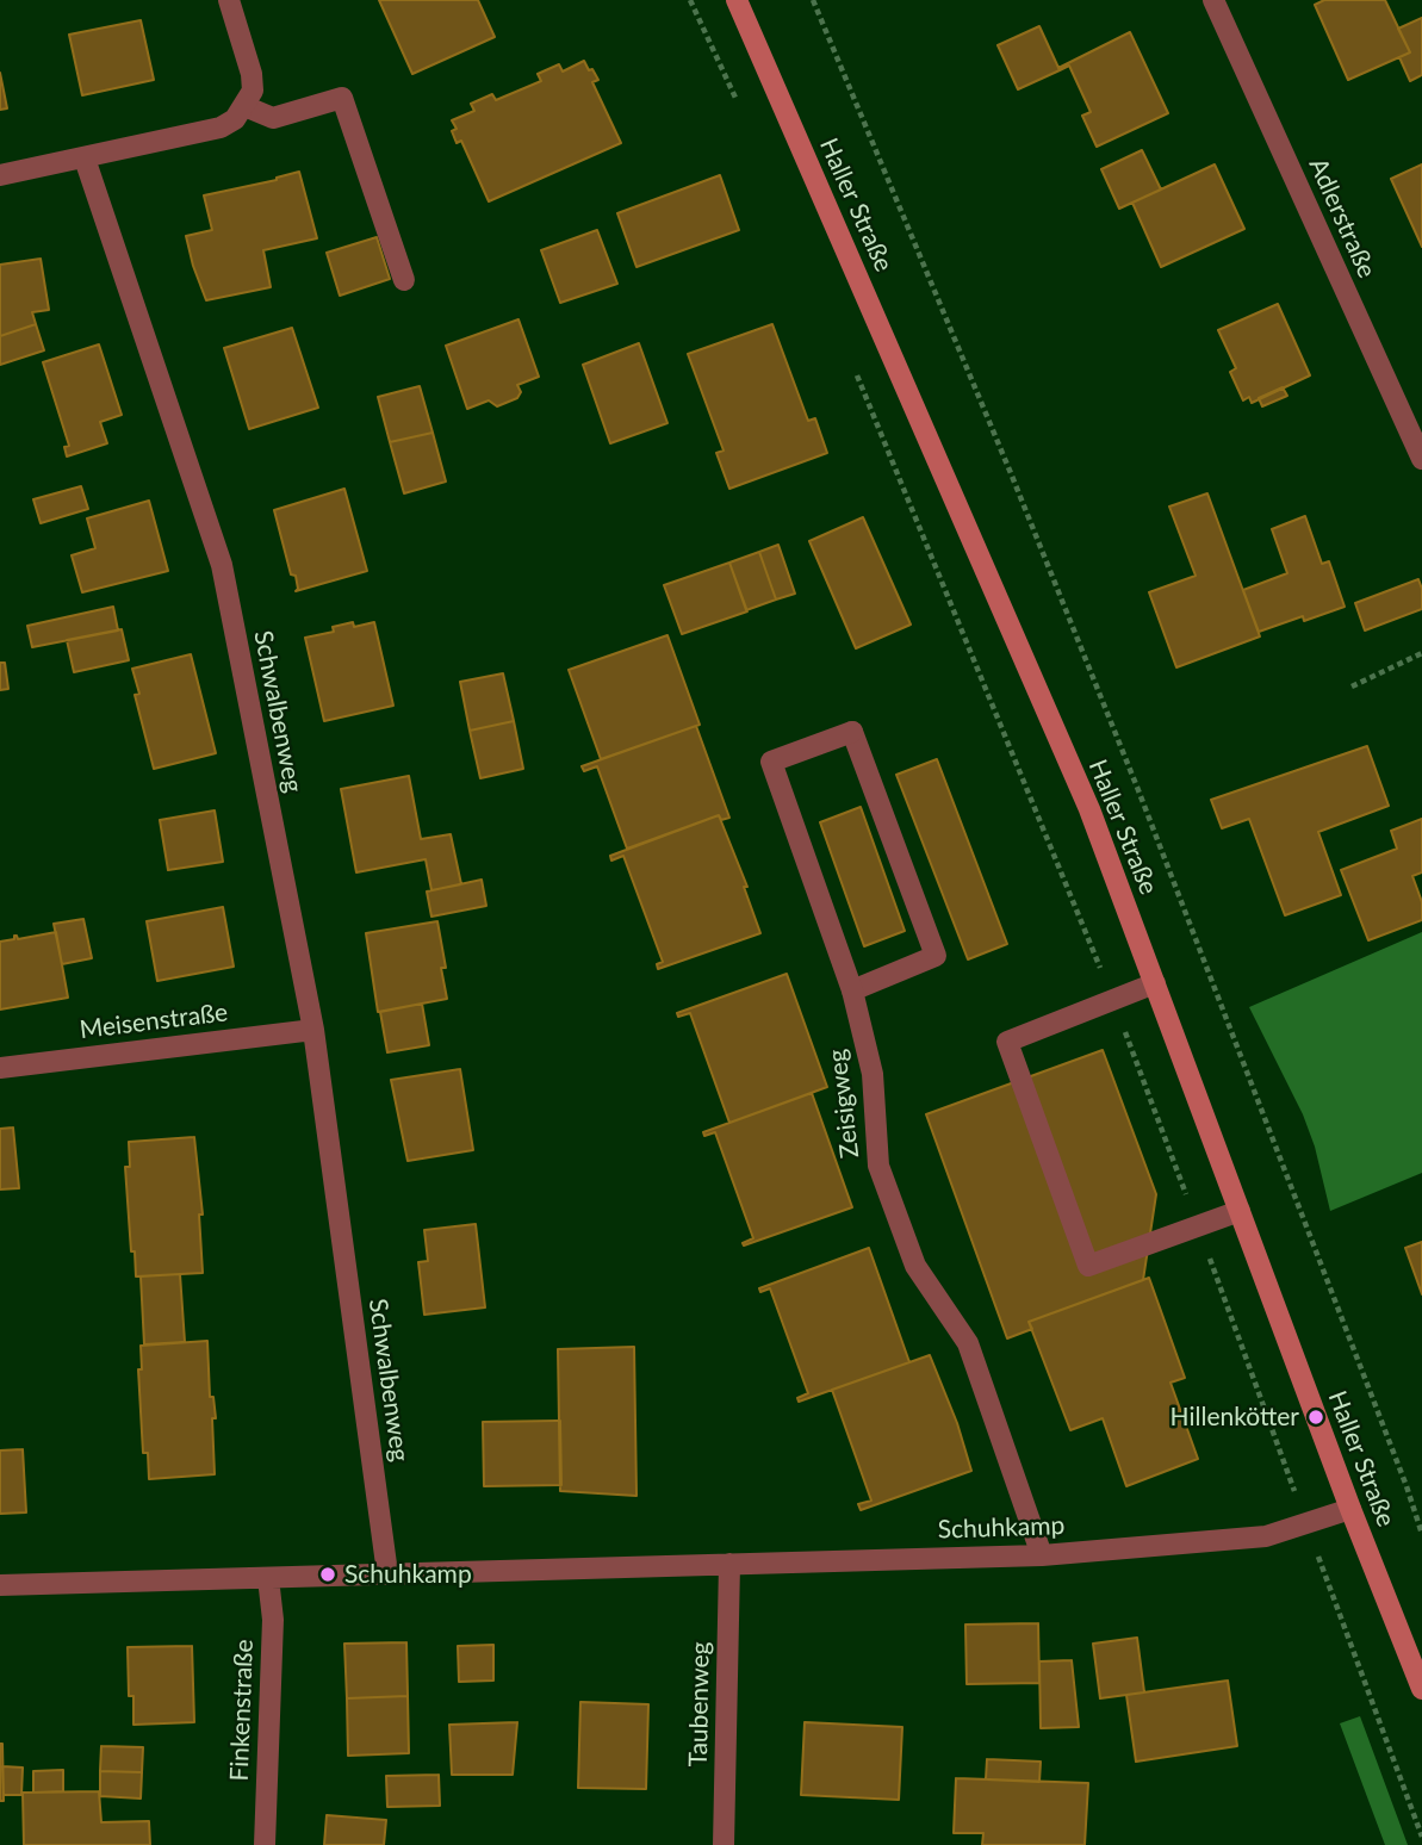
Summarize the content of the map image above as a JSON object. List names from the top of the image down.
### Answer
{
  "streets": {
    "main road": ["Haller Straße"],
    "street": [
      "Adlerstraße",
      "Schwalbenweg",
      "Meisenstraße",
      "Zeisigweg",
      "Schuhkamp",
      "Taubenweg",
      "Finkenstraße"
    ]
  },
  "crossings": [
    ["Haller Straße", "Schuhkamp"],
    ["Schwalbenweg", "Meisenstraße"],
    ["Schwalbenweg", "Schuhkamp"],
    ["Zeisigweg", "Schuhkamp"],
    ["Schuhkamp", "Taubenweg"],
    ["Schuhkamp", "Finkenstraße"]
  ],
  "places": ["Hillenkötter", "Schuhkamp"]
}
